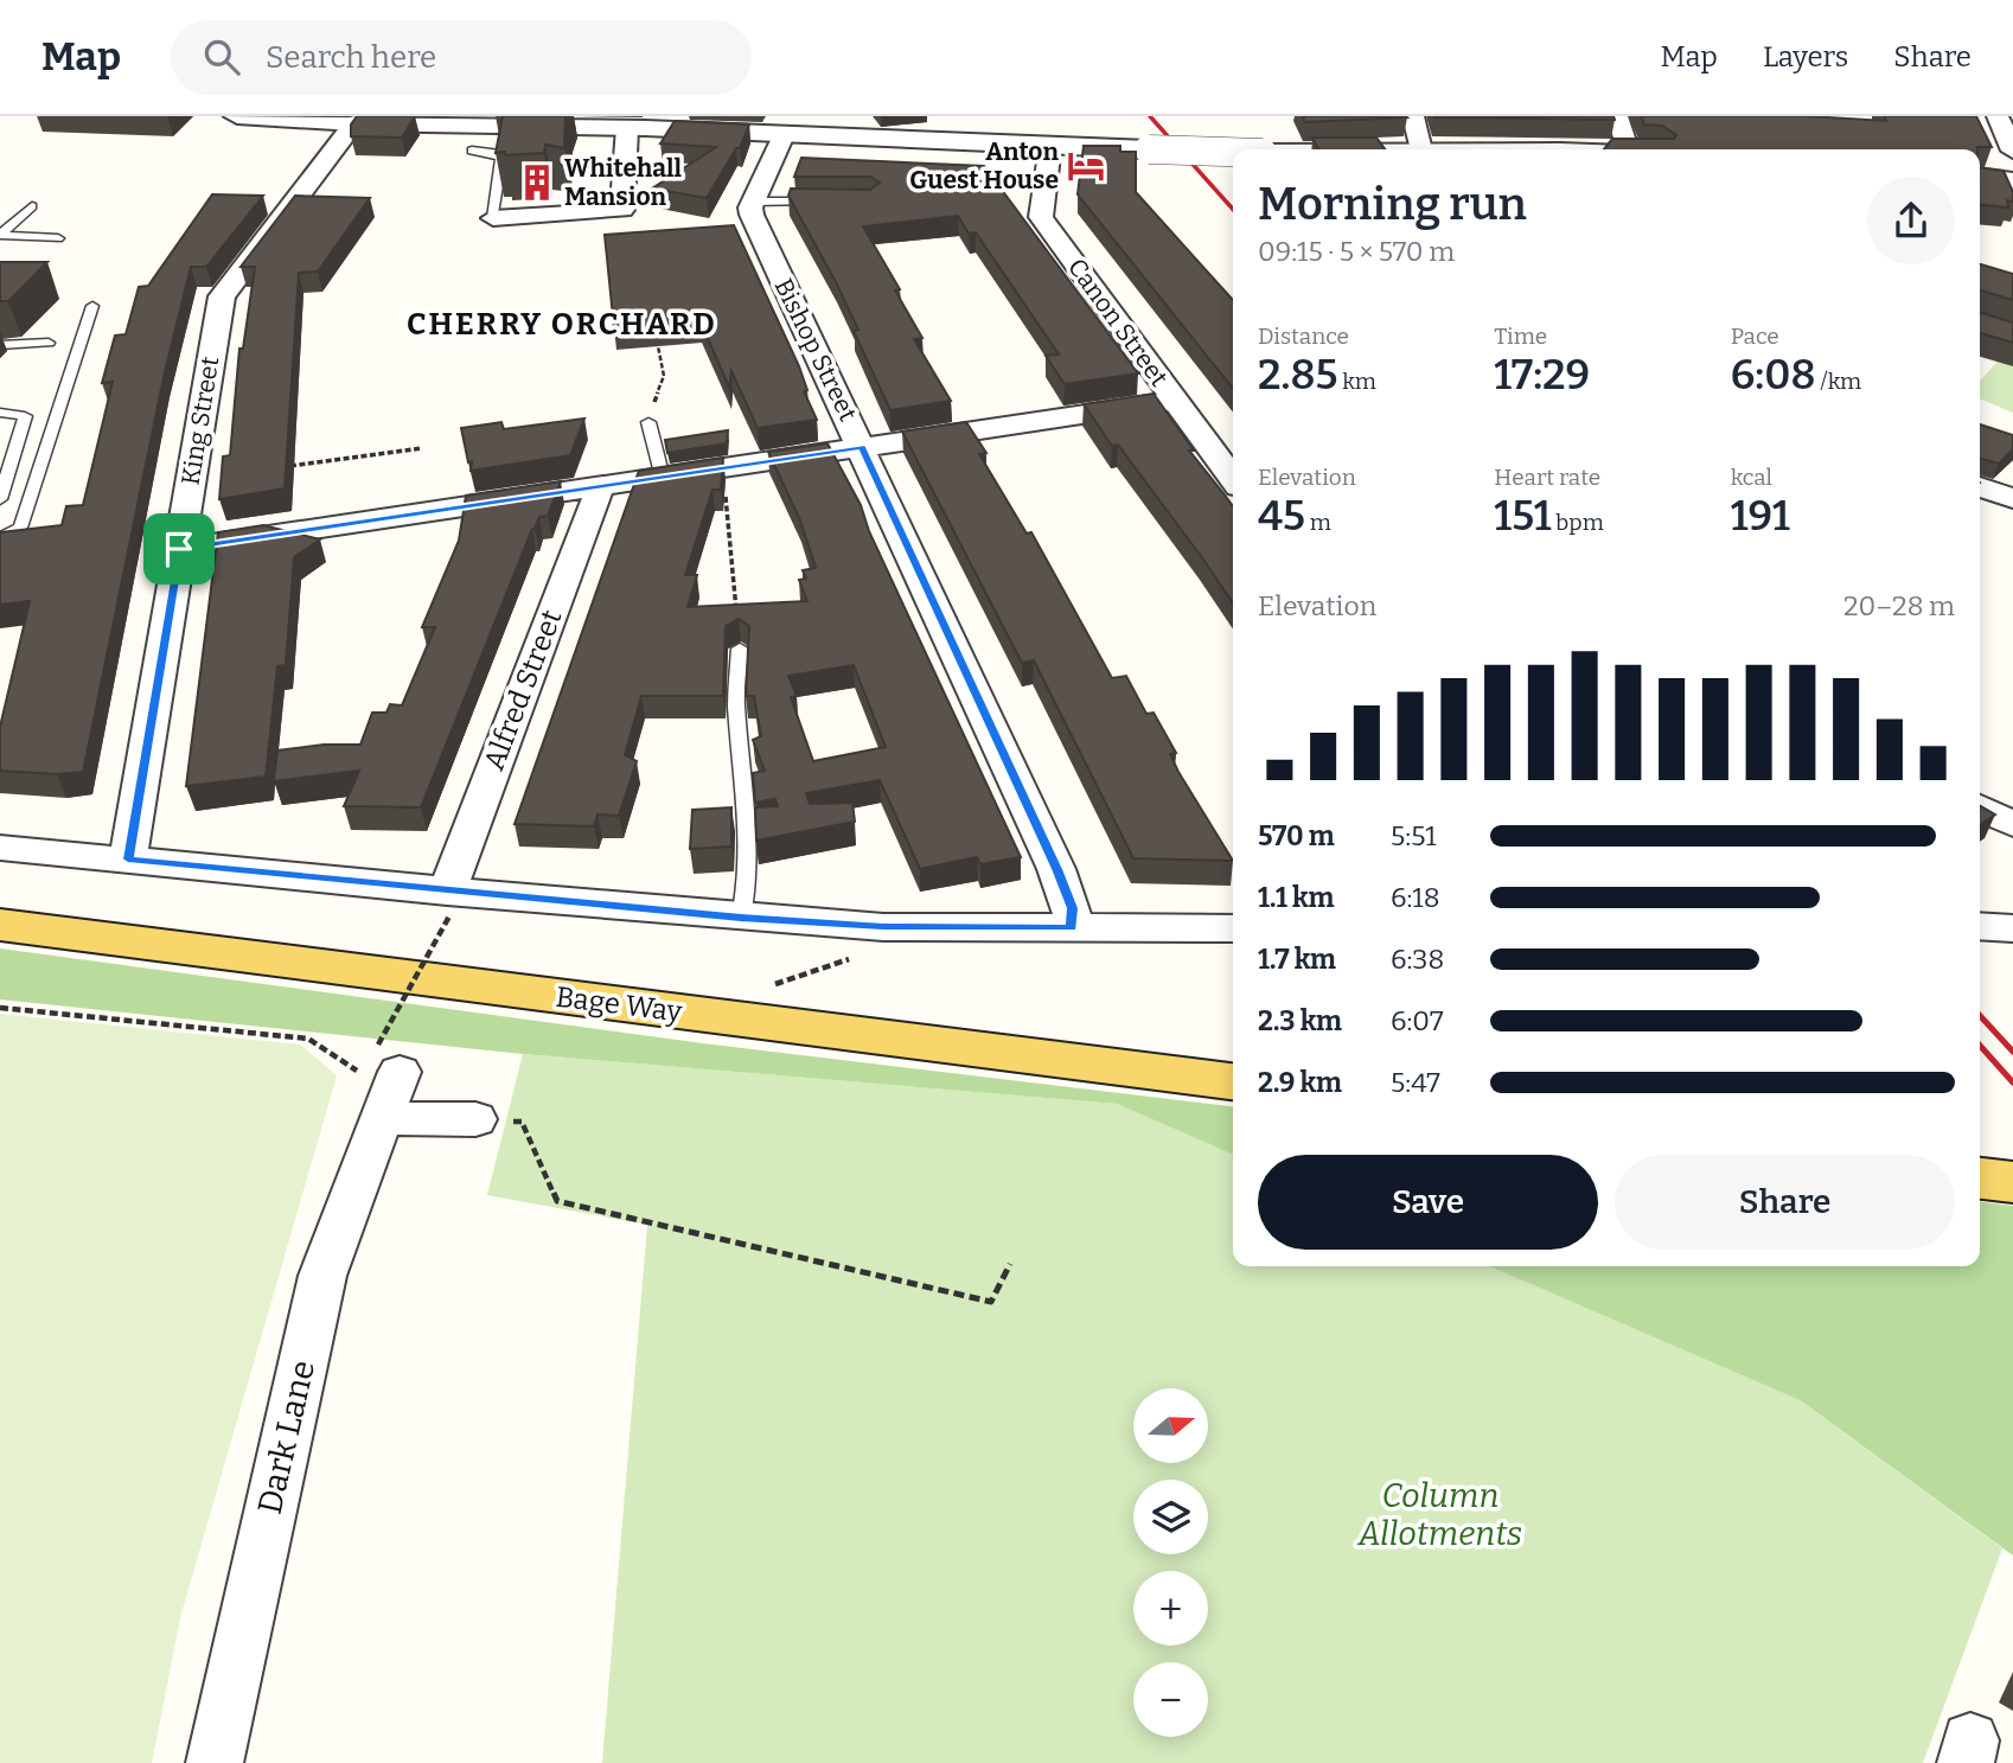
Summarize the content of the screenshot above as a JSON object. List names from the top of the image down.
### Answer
{
  "streets": {
    "main road": ["Bage Way"],
    "street": [
      "Canon Street",
      "Bishop Street",
      "King Street",
      "Alfred Street",
      "Dark Lane"
    ]
  },
  "districts": ["CHERRY ORCHARD"],
  "parks": ["Column Allotments"],
  "places": {
    "hotel": ["Anton Guest House"],
    "building": ["Whitehall Mansion"]
  },
  "north": "right",
  "page": {
    "header": "Map",
    "search": "Search here",
    "nav": ["Map", "Layers", "Share"],
    "heading": ["Morning run", "09:15 · 5 × 570 m"],
    "stats": [
      ["Distance", "2.85 km"],
      ["Time", "17:29"],
      ["Pace", "6:08 /km"],
      ["Elevation", "45 m"],
      ["Heart rate", "151 bpm"],
      ["kcal", "191"]
    ],
    "chart": ["Elevation", "20–28 m"],
    "list": [
      {
        "name": "570 m",
        "note": "5:51"
      },
      {
        "name": "1.1 km",
        "note": "6:18"
      },
      {
        "name": "1.7 km",
        "note": "6:38"
      },
      {
        "name": "2.3 km",
        "note": "6:07"
      },
      {
        "name": "2.9 km",
        "note": "5:47"
      }
    ],
    "buttons": ["Save", "Share"],
    "map_buttons": ["+", "−"]
  }
}
